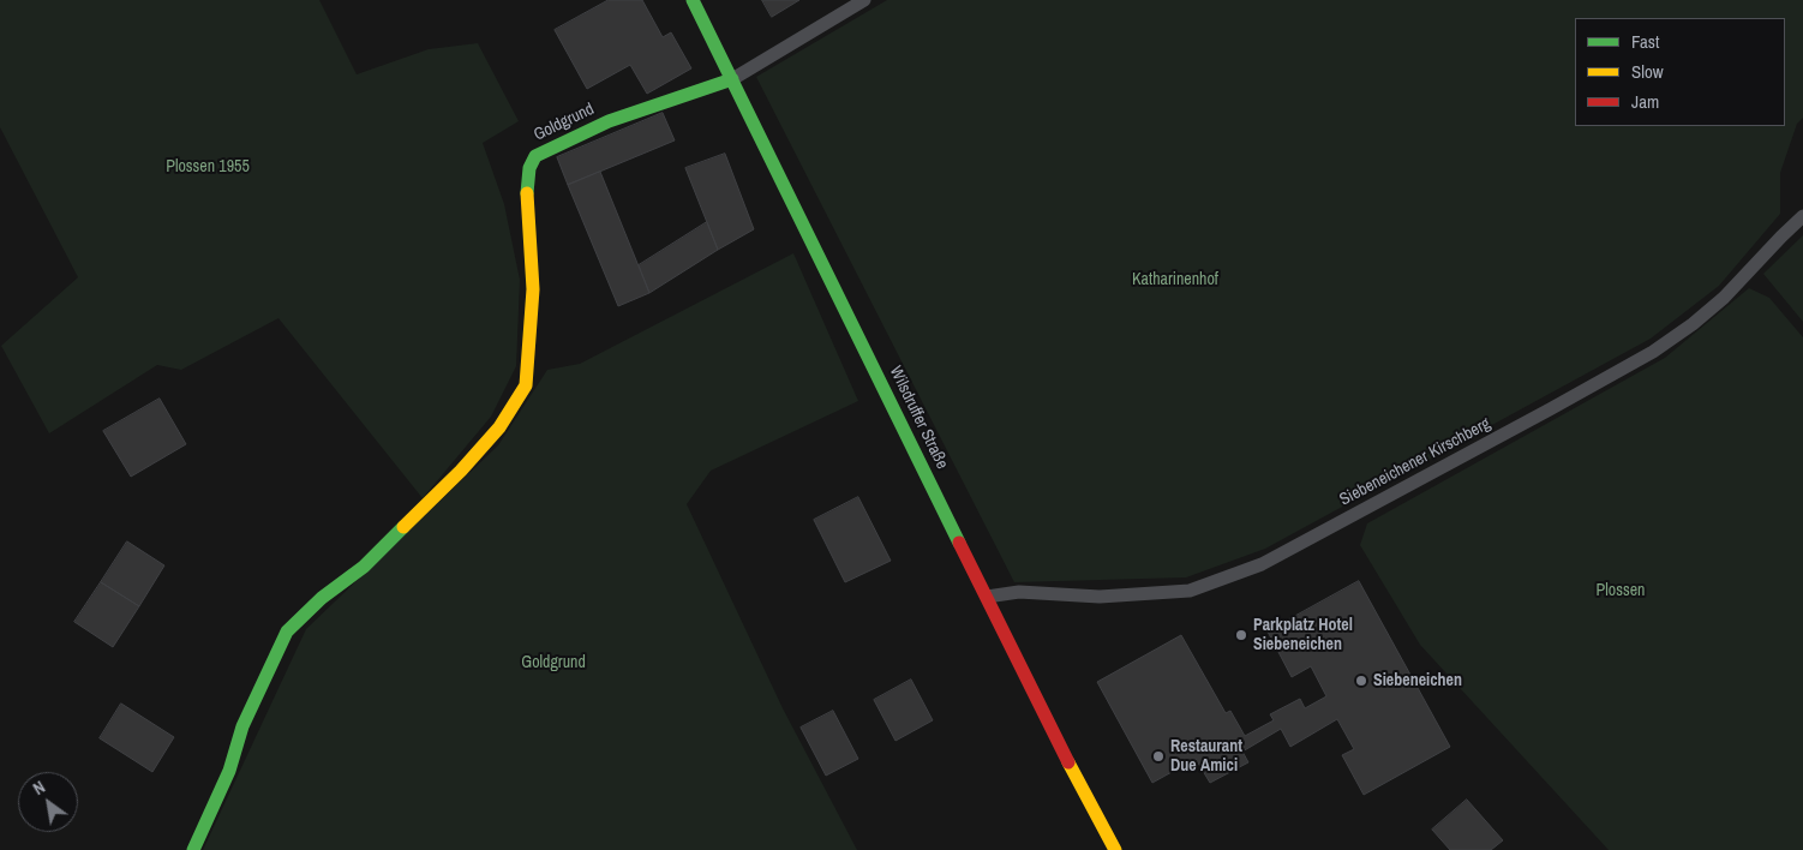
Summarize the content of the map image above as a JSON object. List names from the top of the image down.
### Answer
{
  "streets": {
    "street": ["Goldgrund", "Wilsdruffer Straße"],
    "lane": ["Siebeneichener Kirschberg"]
  },
  "crossings": [
    ["Goldgrund", "Wilsdruffer Straße"],
    ["Wilsdruffer Straße", "Siebeneichener Kirschberg"]
  ],
  "parks": [
    "Plossen 1955",
    "Katharinenhof",
    "Plossen",
    "Goldgrund"
  ],
  "places": ["Parkplatz Hotel Siebeneichen", "Siebeneichen", "Restaurant Due Amici"],
  "legend": ["Fast", "Slow", "Jam"],
  "north": "top left"
}
